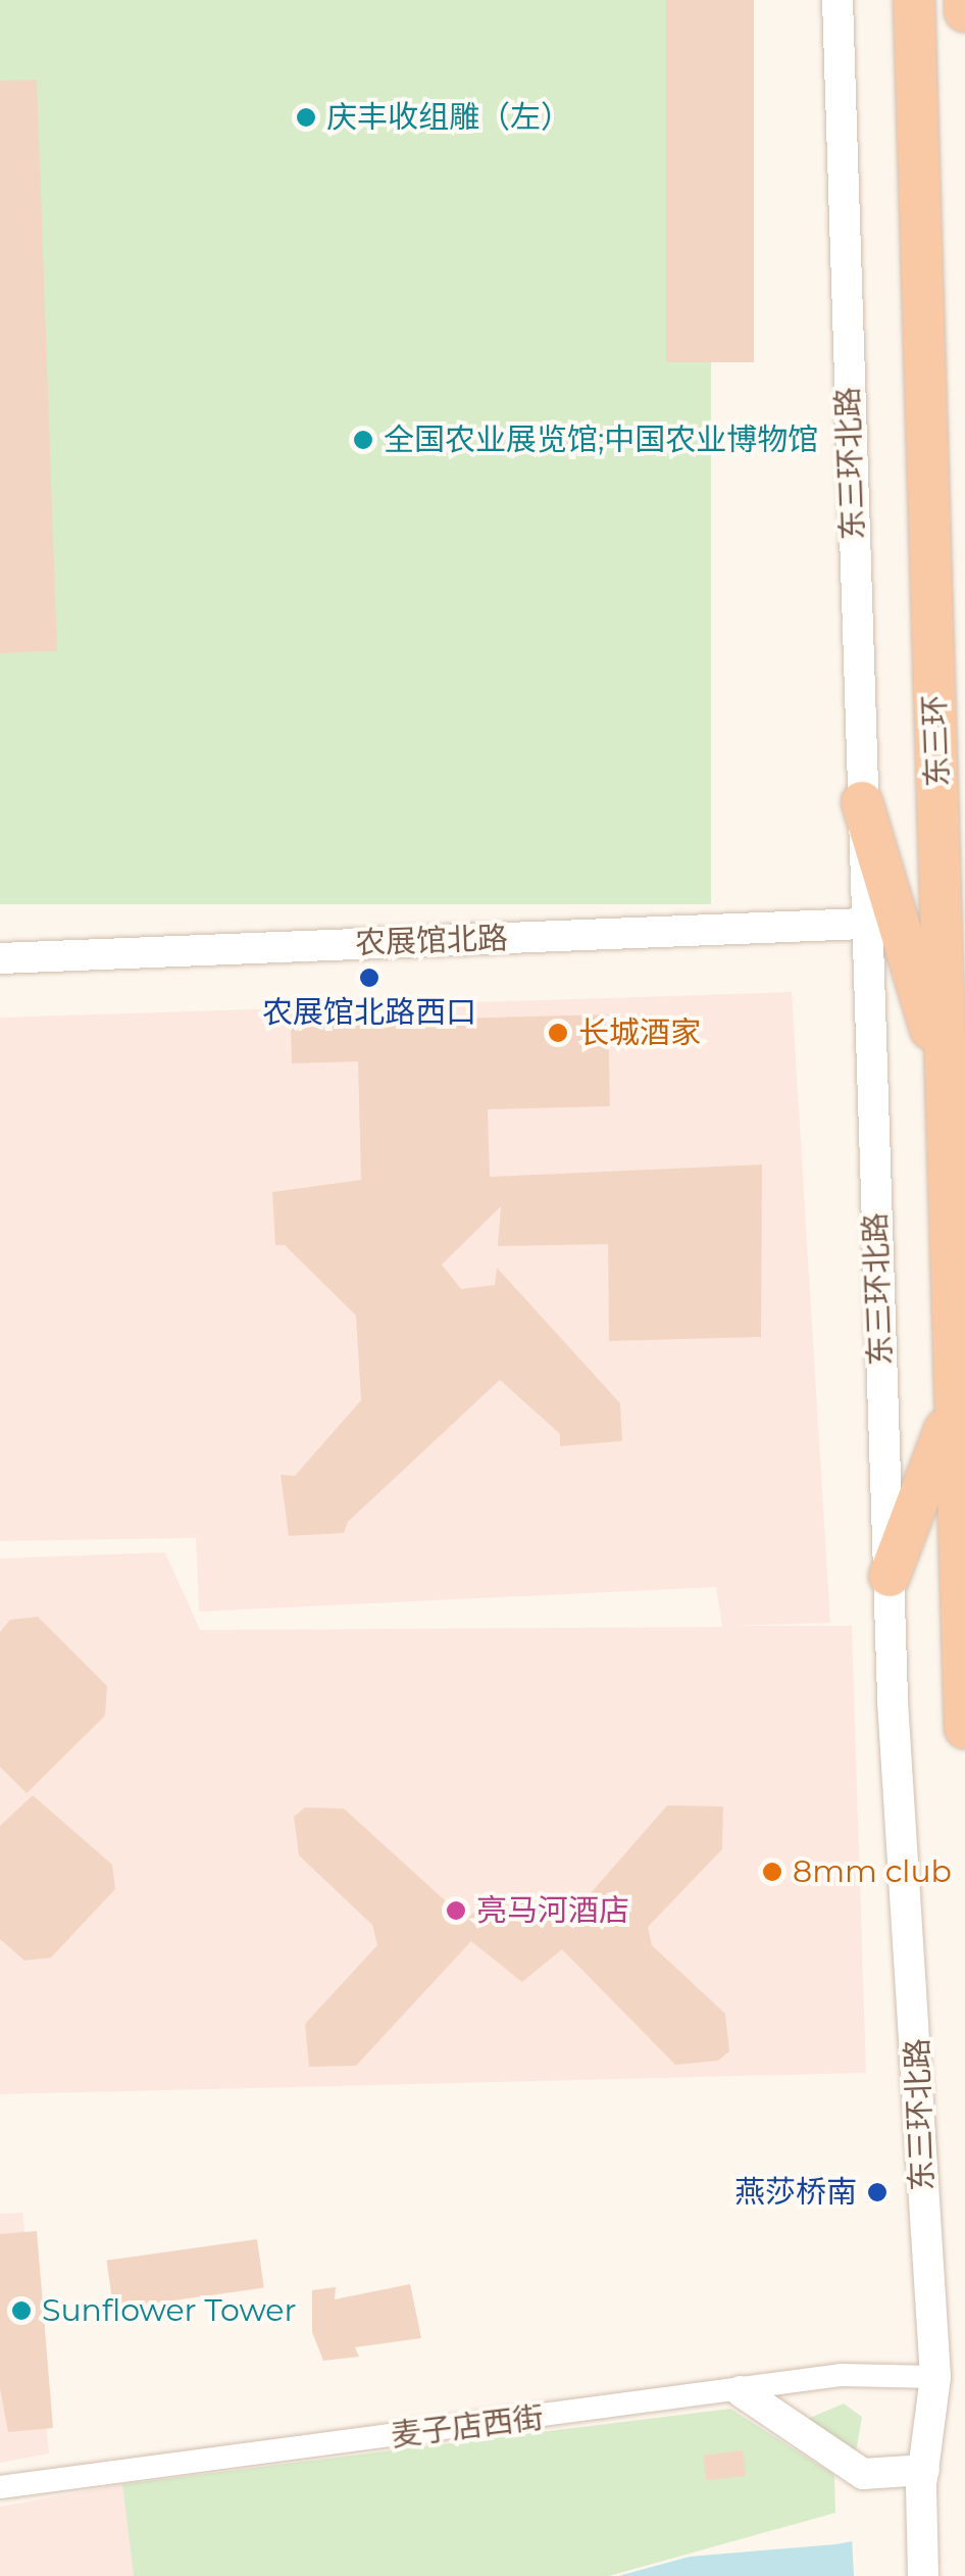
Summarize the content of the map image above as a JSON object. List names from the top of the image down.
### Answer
{
  "streets": {
    "highway": ["东三环"],
    "street": ["东三环北路", "农展馆北路", "麦子店西街"]
  },
  "crossings": [
    ["东三环北路", "农展馆北路"],
    ["东三环北路", "麦子店西街"]
  ],
  "places": [
    "庆丰收组雕（左）",
    "全国农业展览馆;中国农业博物馆",
    "农展馆北路西口",
    "长城酒家",
    "8mm club",
    "亮马河酒店",
    "燕莎桥南",
    "Sunflower Tower"
  ]
}
